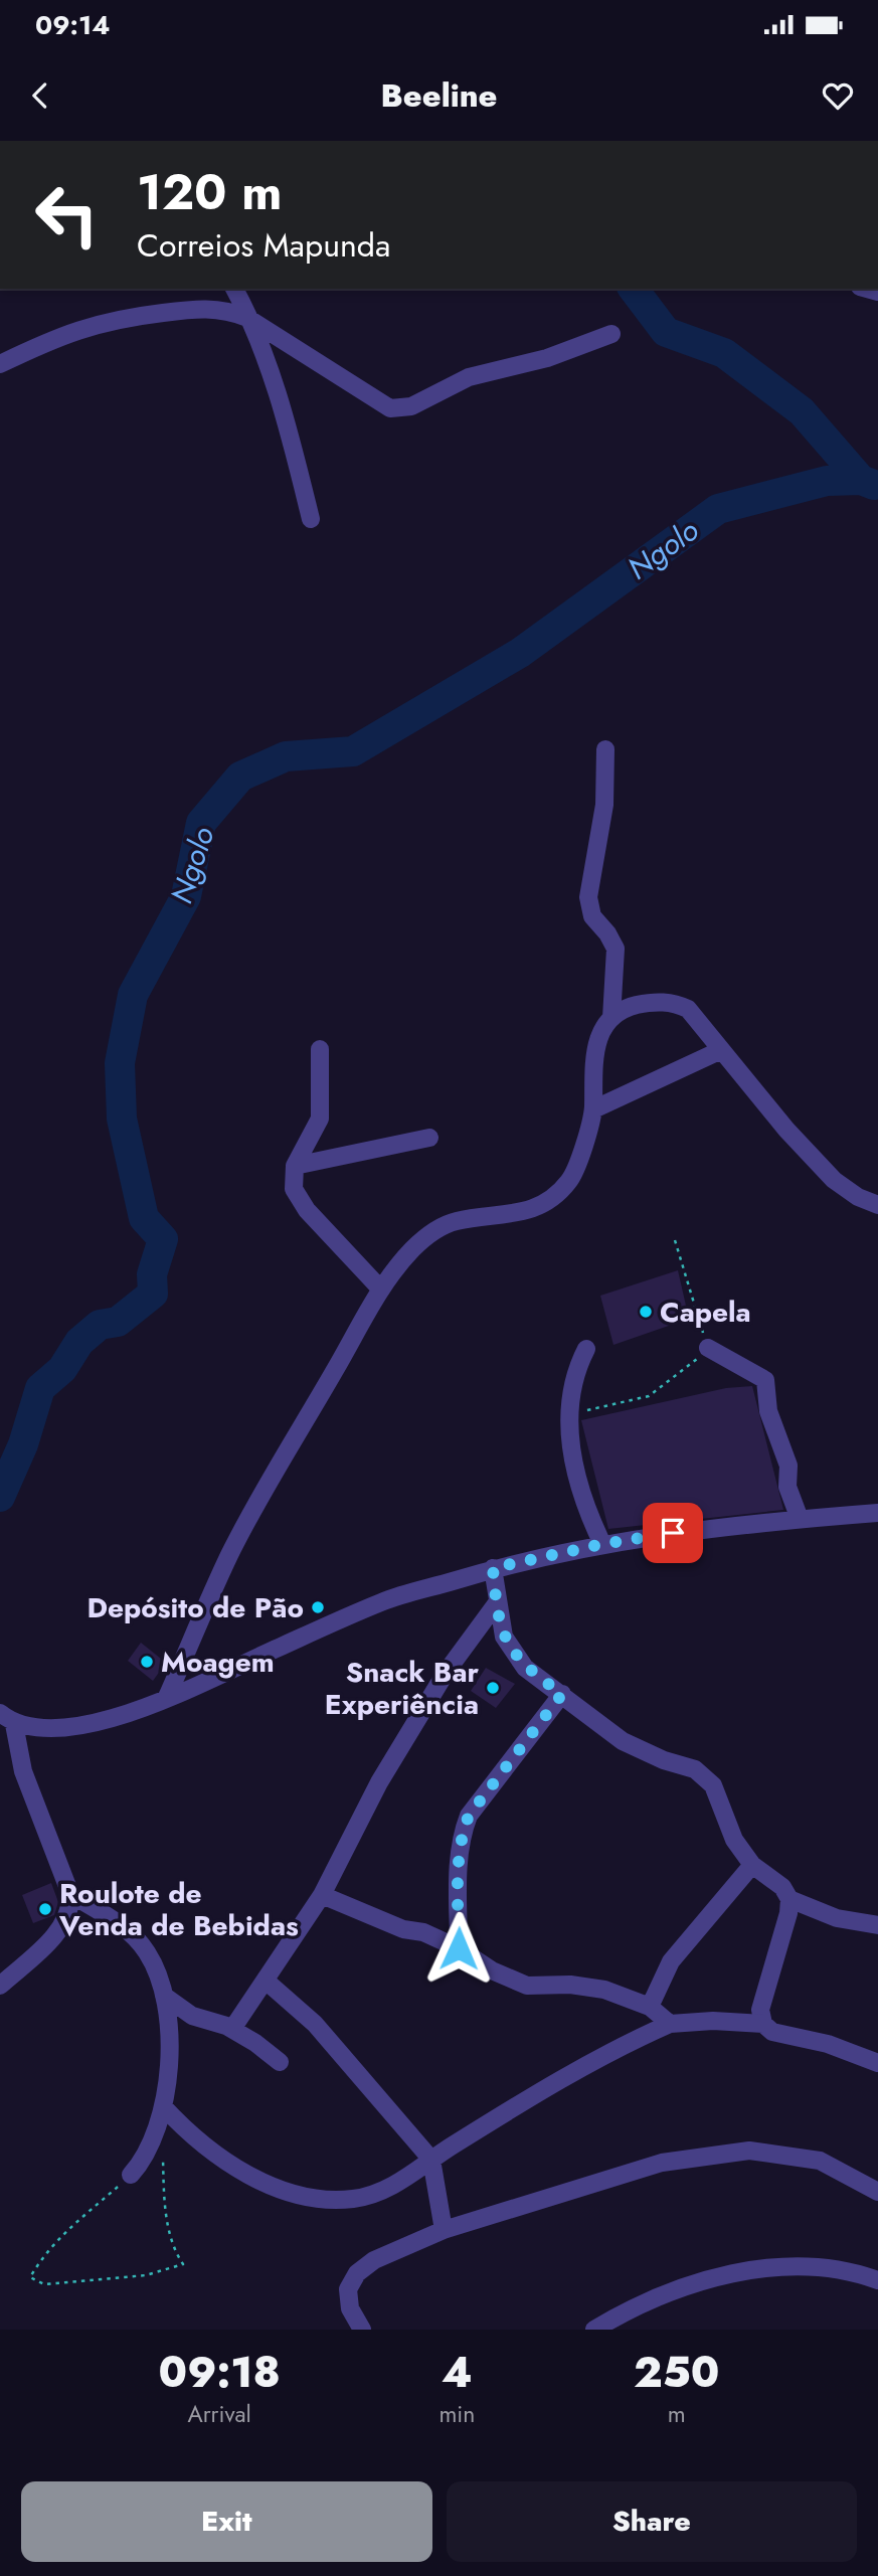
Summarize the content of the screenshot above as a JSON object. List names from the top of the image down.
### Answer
{
  "water": ["Ngolo"],
  "places": [
    "Capela",
    "Depósito de Pão",
    "Moagem",
    "Snack Bar Experiência",
    "Roulote de Venda de Bebidas"
  ],
  "page": {
    "status": "09:14",
    "header": "Beeline",
    "turn": ["120 m", "Correios Mapunda"],
    "eta": [
      "09:18",
      "Arrival",
      "4",
      "min",
      "250",
      "m"
    ],
    "buttons": ["Exit", "Share"]
  }
}
